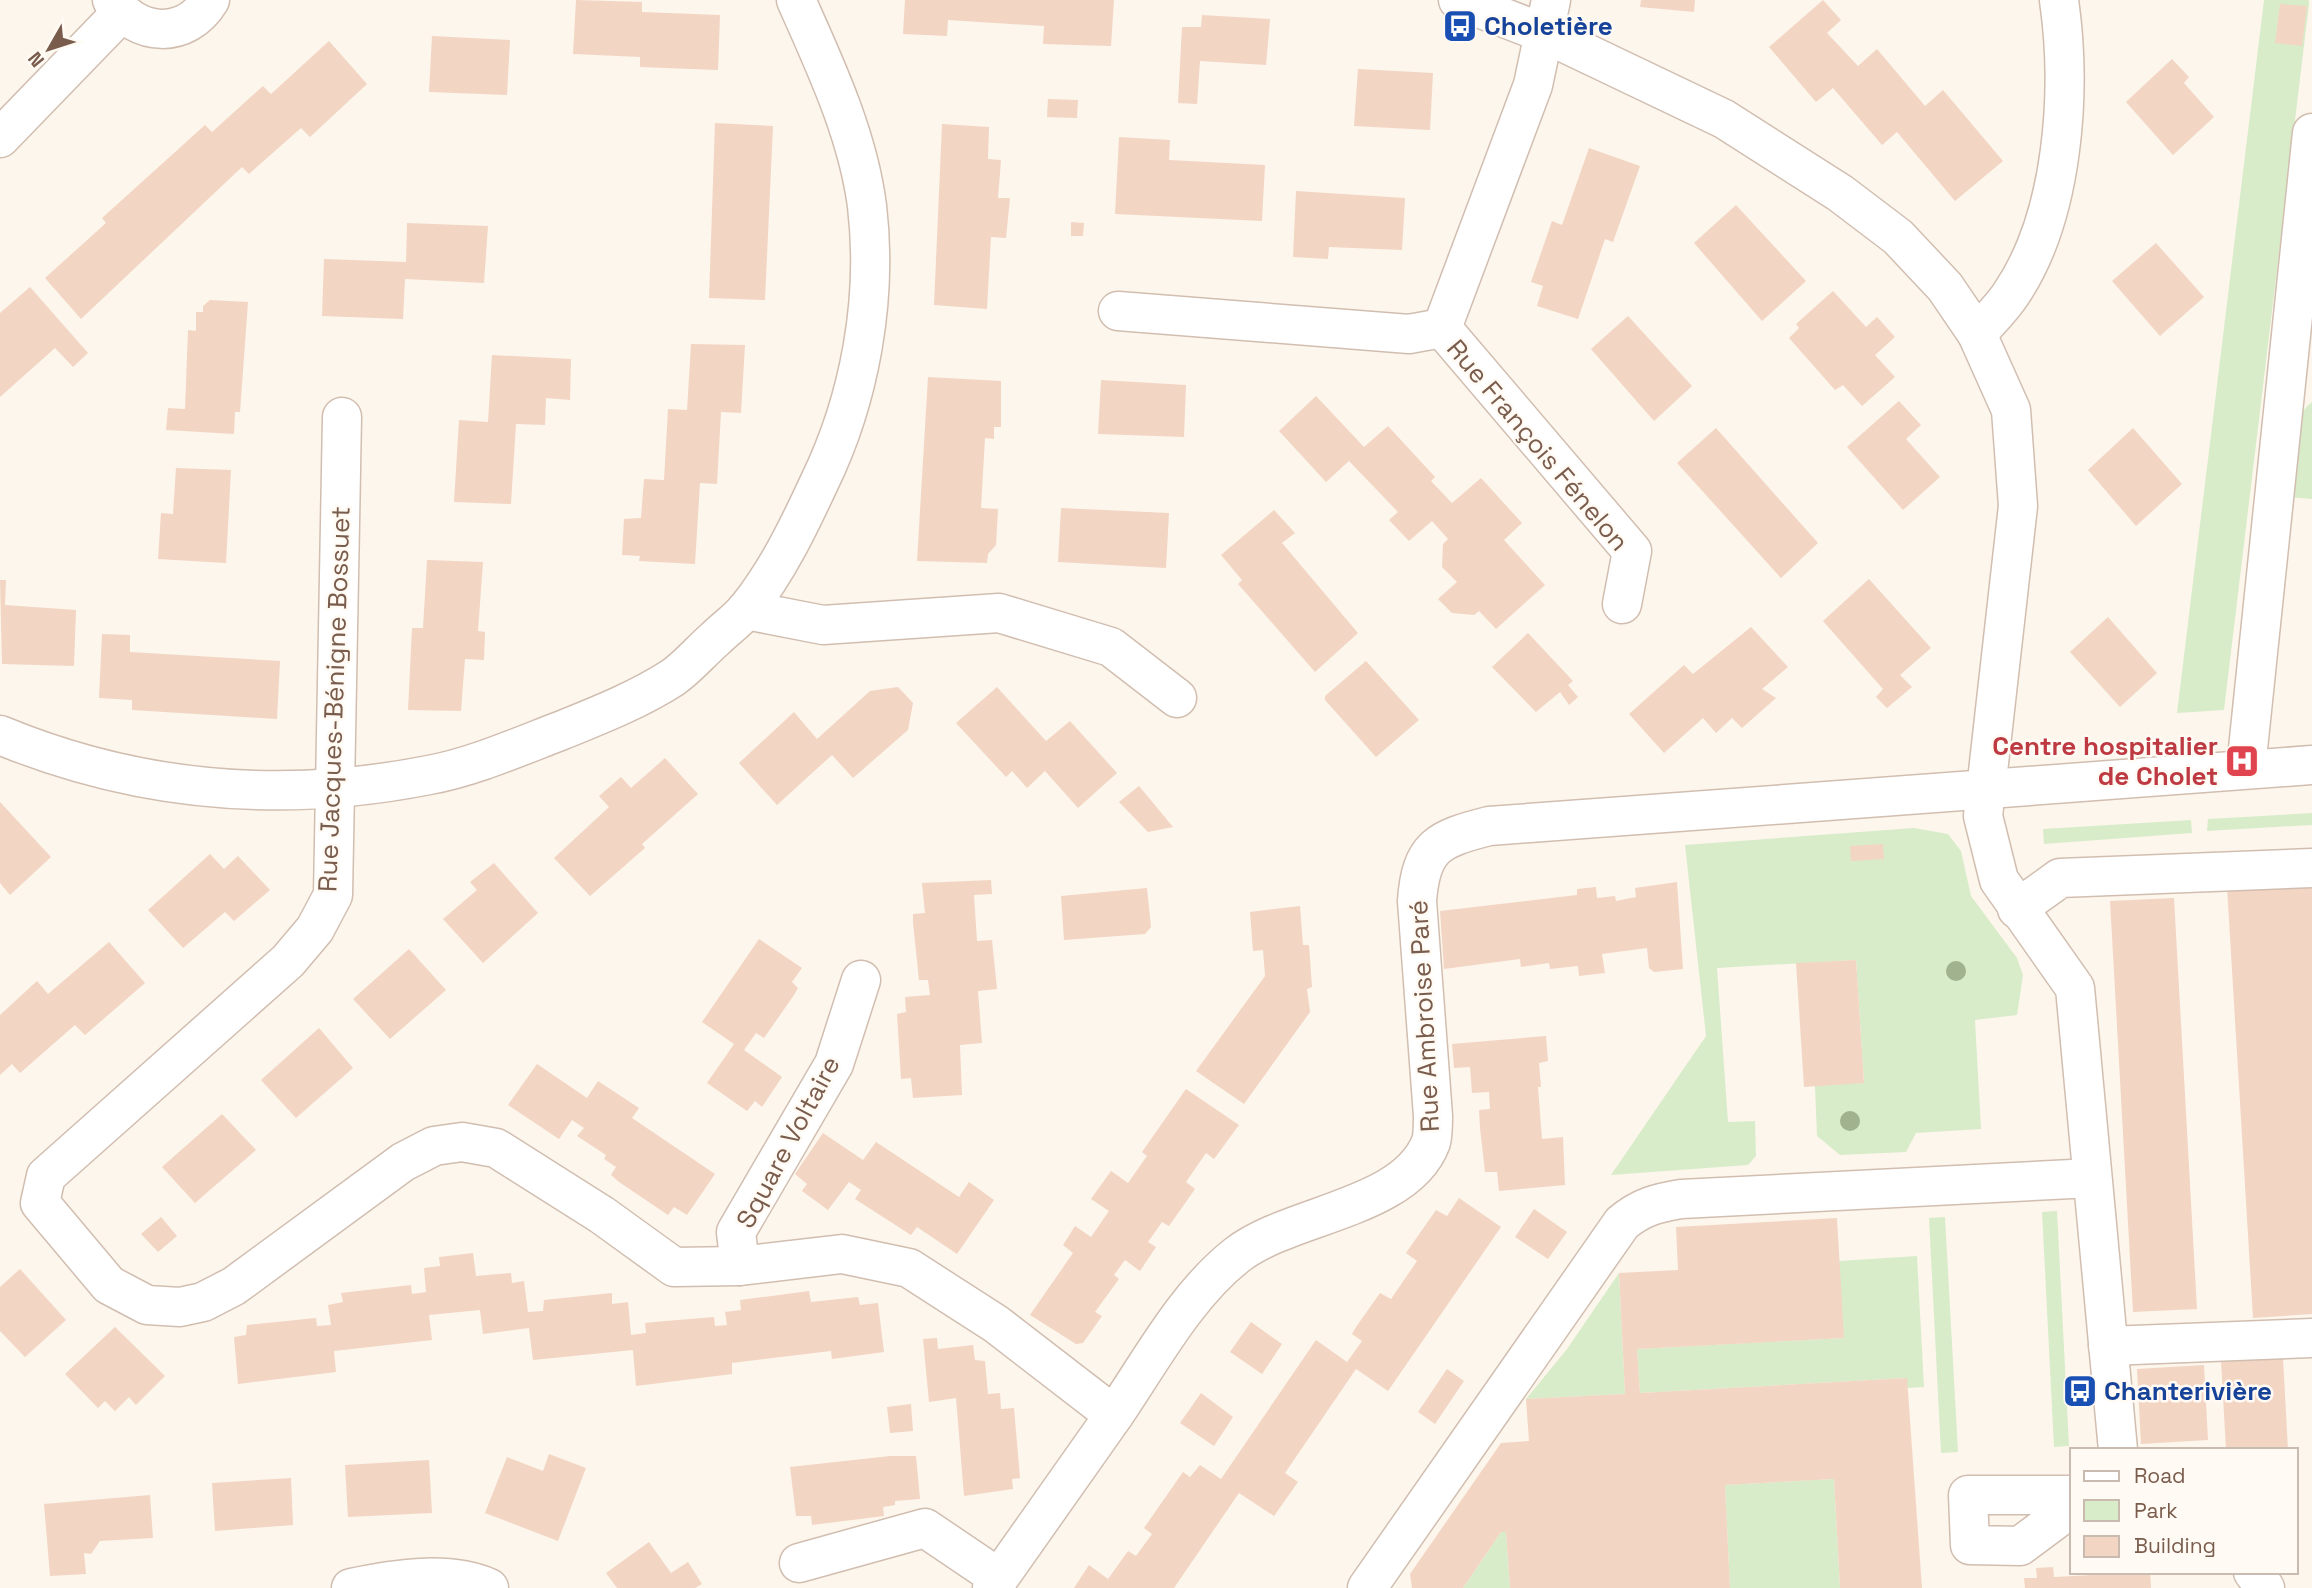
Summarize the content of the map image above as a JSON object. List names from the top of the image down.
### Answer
{
  "streets": {
    "street": [
      "Rue François Fénelon",
      "Rue Jacques-Bénigne Bossuet",
      "Rue Ambroise Paré",
      "Square Voltaire"
    ]
  },
  "crossings": [
    ["Rue Jacques-Bénigne Bossuet", "Square Voltaire"]
  ],
  "places": {
    "bus stop": ["Choletière", "Chanterivière"],
    "hospital": ["Centre hospitalier de Cholet"]
  },
  "legend": ["Road", "Park", "Building"],
  "north": "bottom left"
}
